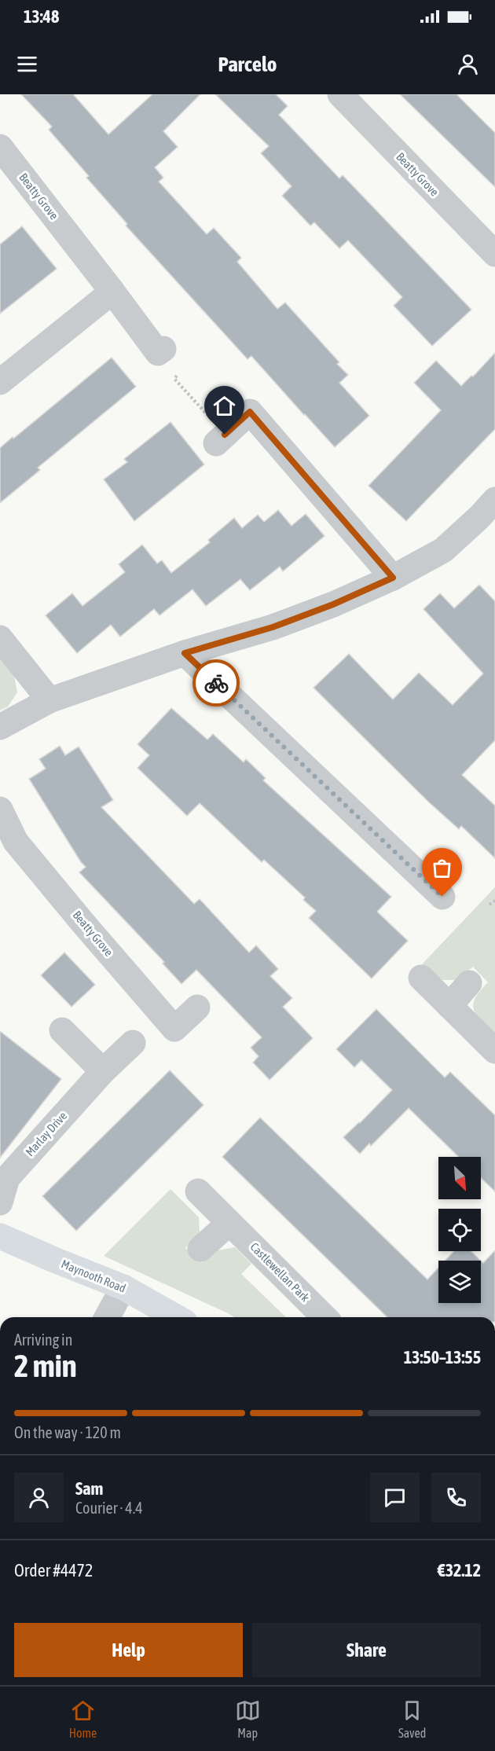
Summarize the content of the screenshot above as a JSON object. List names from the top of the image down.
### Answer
{
  "streets": {
    "main road": ["Maynooth Road"],
    "street": ["Beatty Grove", "Marlay Drive", "Castlewellan Park"]
  },
  "north": "bottom right",
  "page": {
    "status": "13:48",
    "header": "Parcelo",
    "heading": ["2 min", "Arriving in", "13:50–13:55"],
    "panel": [
      "Sam",
      "Courier · 4.4",
      "Order #4472",
      "€32.12"
    ],
    "bar": "On the way · 120 m",
    "buttons": ["Help", "Share"],
    "tabs": ["Home", "Map", "Saved"]
  }
}
